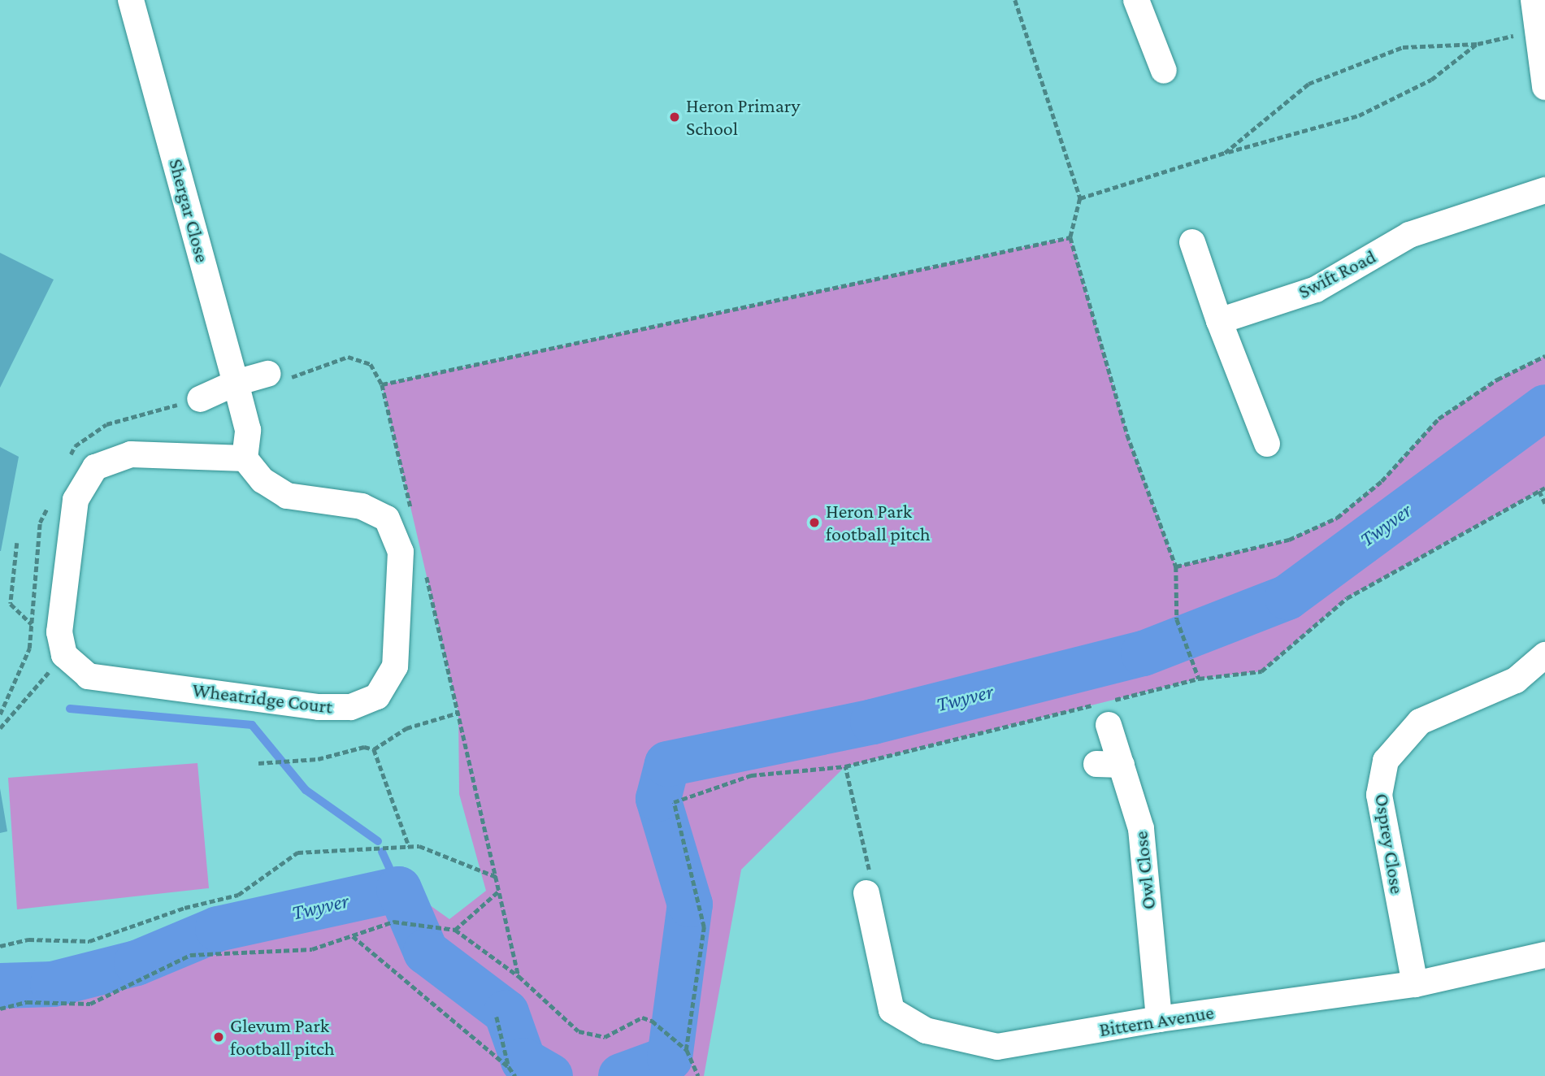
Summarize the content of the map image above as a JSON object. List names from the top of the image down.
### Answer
{
  "streets": {
    "street": [
      "Shergar Close",
      "Swift Road",
      "Wheatridge Court",
      "Osprey Close",
      "Owl Close",
      "Bittern Avenue"
    ]
  },
  "crossings": [
    ["Shergar Close", "Wheatridge Court"],
    ["Osprey Close", "Bittern Avenue"],
    ["Owl Close", "Bittern Avenue"]
  ],
  "water": ["Twyver"],
  "places": ["Heron Primary School", "Heron Park football pitch", "Glevum Park football pitch"]
}
